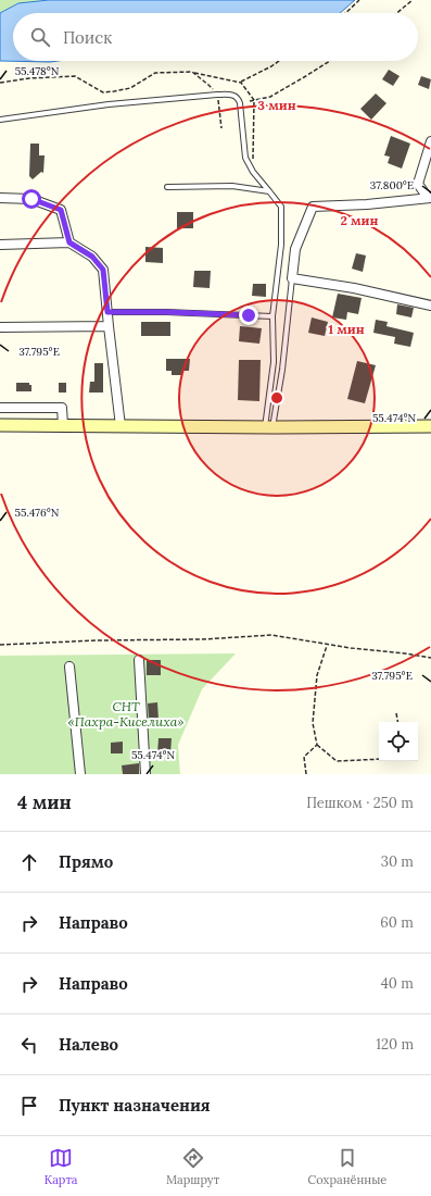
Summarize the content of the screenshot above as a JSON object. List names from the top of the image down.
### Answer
{
  "parks": ["СНТ «Пахра-Киселиха»"],
  "page": {
    "search": "Поиск",
    "heading": ["4 мин", "Пешком · 250 m"],
    "list": [
      ["Прямо", "30 m"],
      ["Направо", "60 m"],
      ["Направо", "40 m"],
      ["Налево", "120 m"],
      "Пункт назначения"
    ],
    "nav": ["Карта", "Маршрут", "Сохранённые"]
  },
  "coordinates": [
    "55.478°N",
    "37.800°E",
    "37.795°E",
    "55.474°N",
    "55.476°N"
  ],
  "rings": ["3 мин", "2 мин", "1 мин"]
}
